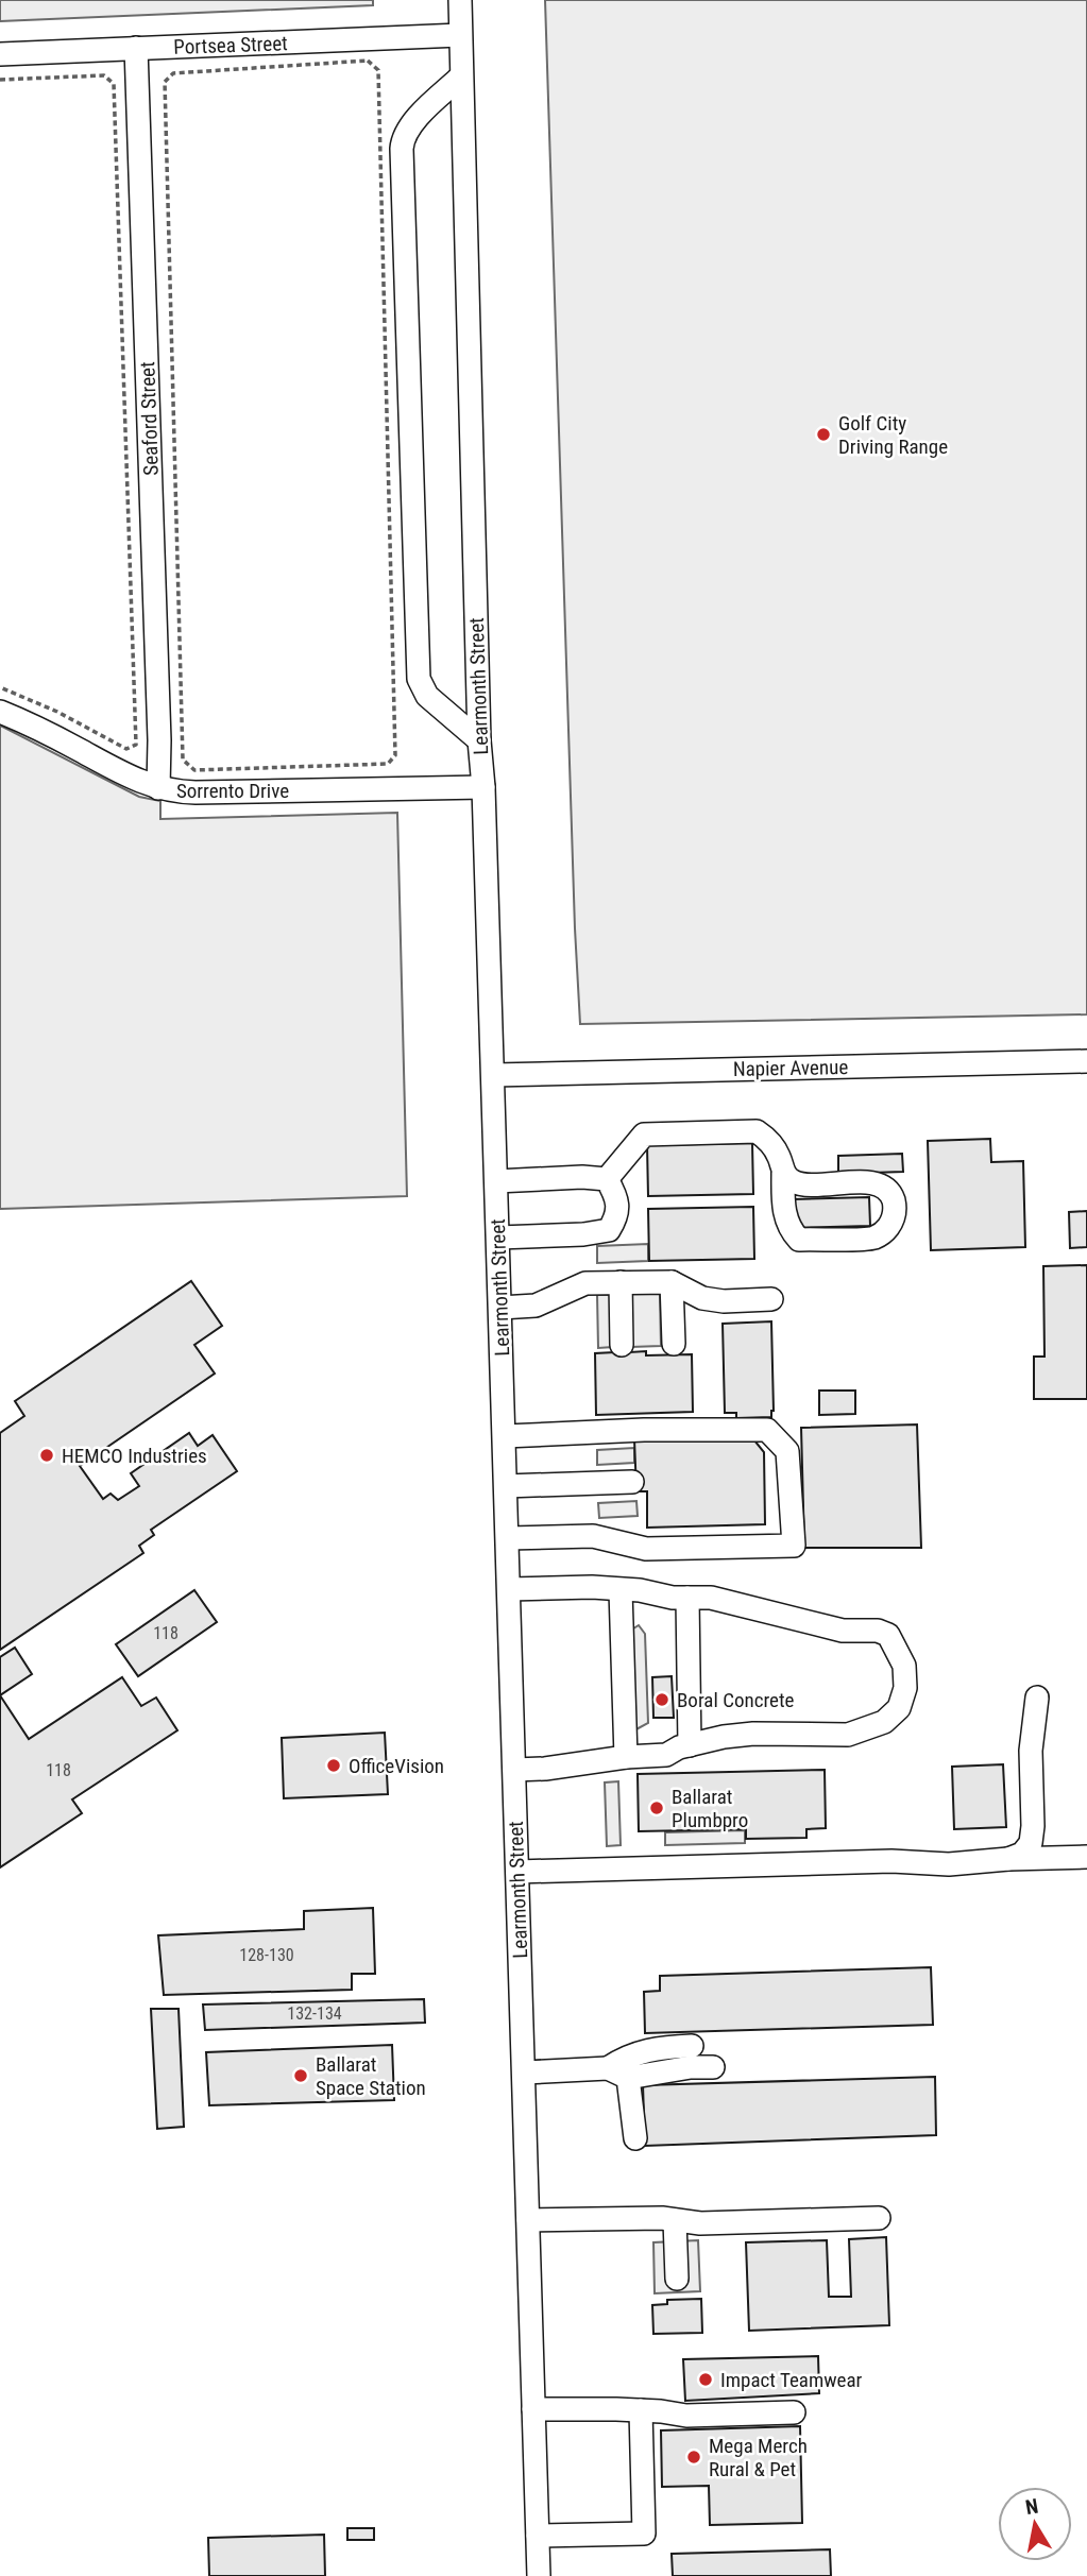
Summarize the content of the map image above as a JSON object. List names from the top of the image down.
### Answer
{
  "streets": {
    "street": [
      "Portsea Street",
      "Seaford Street",
      "Learmonth Street",
      "Sorrento Drive",
      "Napier Avenue"
    ]
  },
  "crossings": [
    ["Portsea Street", "Seaford Street"],
    ["Portsea Street", "Learmonth Street"],
    ["Seaford Street", "Sorrento Drive"],
    ["Learmonth Street", "Sorrento Drive"],
    ["Learmonth Street", "Napier Avenue"]
  ],
  "places": [
    "Golf City Driving Range",
    "HEMCO Industries",
    "Boral Concrete",
    "OfficeVision",
    "Ballarat Plumbpro",
    "Ballarat Space Station",
    "Impact Teamwear",
    "Mega Merch Rural & Pet"
  ],
  "house_numbers": [
    "118",
    "118",
    "128-130",
    "132-134"
  ],
  "north": "top"
}
